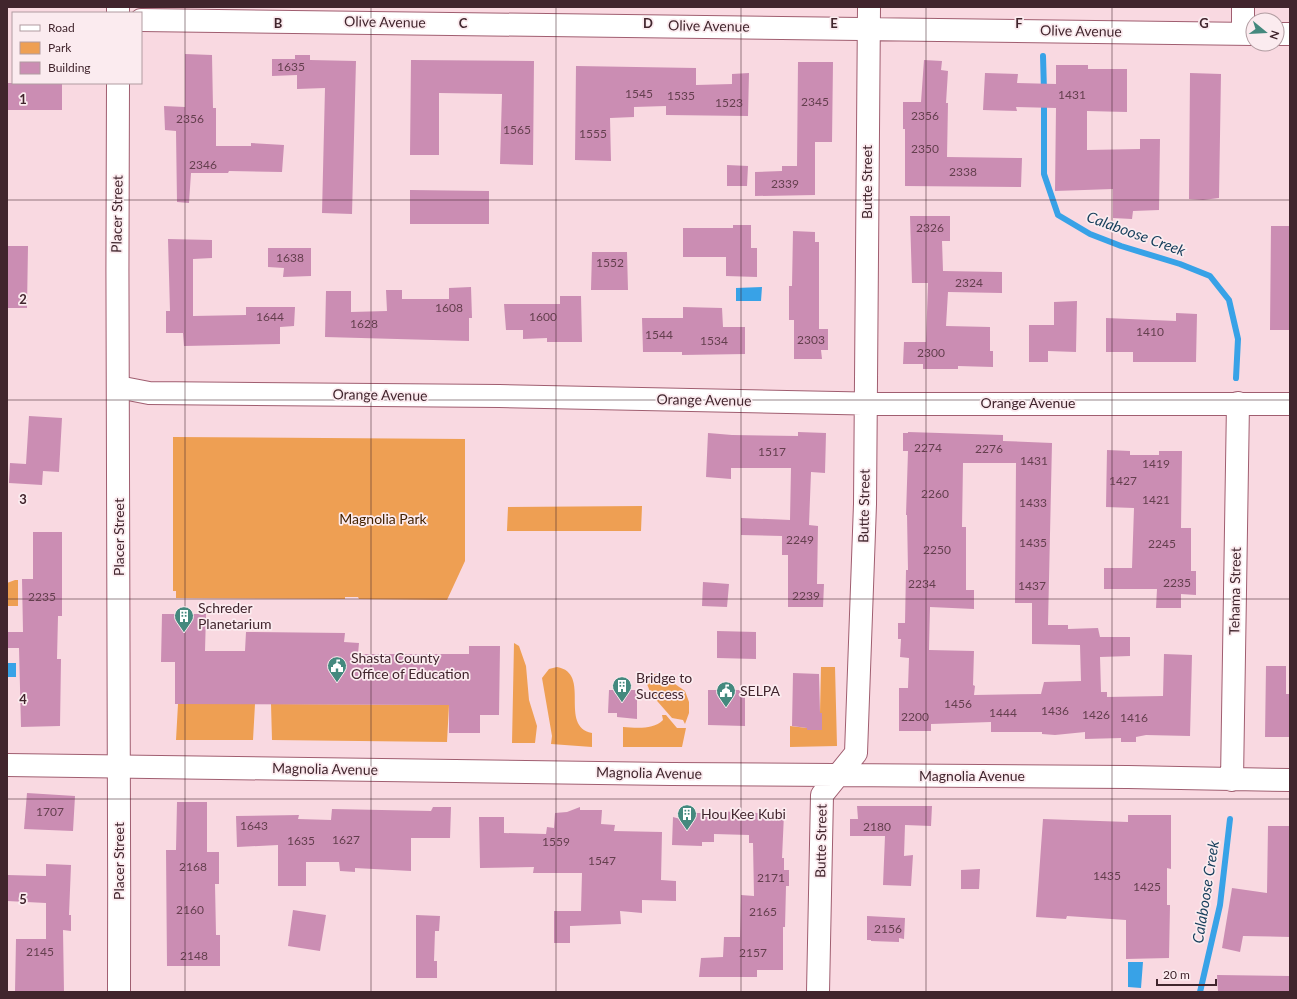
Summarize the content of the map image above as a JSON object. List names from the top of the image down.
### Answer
{
  "streets": {
    "street": [
      "Olive Avenue",
      "Butte Street",
      "Placer Street",
      "Orange Avenue",
      "Tehama Street",
      "Magnolia Avenue"
    ]
  },
  "crossings": [
    ["Olive Avenue", "Butte Street"],
    ["Butte Street", "Orange Avenue"],
    ["Butte Street", "Magnolia Avenue"],
    ["Placer Street", "Orange Avenue"],
    ["Placer Street", "Magnolia Avenue"],
    ["Orange Avenue", "Tehama Street"],
    ["Tehama Street", "Magnolia Avenue"]
  ],
  "water": ["Calaboose Creek"],
  "parks": ["Magnolia Park"],
  "places": {
    "building": ["Schreder Planetarium", "Bridge to Success", "Hou Kee Kubi"],
    "public building": ["Shasta County Office of Education", "SELPA"]
  },
  "house_numbers": [
    "1635",
    "1545",
    "1431",
    "1535",
    "2345",
    "1523",
    "2356",
    "2356",
    "1565",
    "1555",
    "2350",
    "2346",
    "2338",
    "2339",
    "2326",
    "1638",
    "1552",
    "2324",
    "1608",
    "1644",
    "1600",
    "1628",
    "1410",
    "1544",
    "2303",
    "1534",
    "2300",
    "2274",
    "2276",
    "1517",
    "1431",
    "1419",
    "1427",
    "2260",
    "1421",
    "1433",
    "2249",
    "1435",
    "2245",
    "2250",
    "2235",
    "2234",
    "1437",
    "2239",
    "2235",
    "1456",
    "1436",
    "1444",
    "1426",
    "2200",
    "1416",
    "1707",
    "1643",
    "2180",
    "1627",
    "1635",
    "1559",
    "1547",
    "2168",
    "1435",
    "2171",
    "1425",
    "2160",
    "2165",
    "2156",
    "2145",
    "2157",
    "2148"
  ],
  "legend": ["Road", "Park", "Building"],
  "scale_bar": "20 m",
  "north": "right",
  "grid": {
    "columns": [
      "B",
      "C",
      "D",
      "E",
      "F",
      "G"
    ],
    "rows": [
      "1",
      "2",
      "3",
      "4",
      "5"
    ]
  }
}
